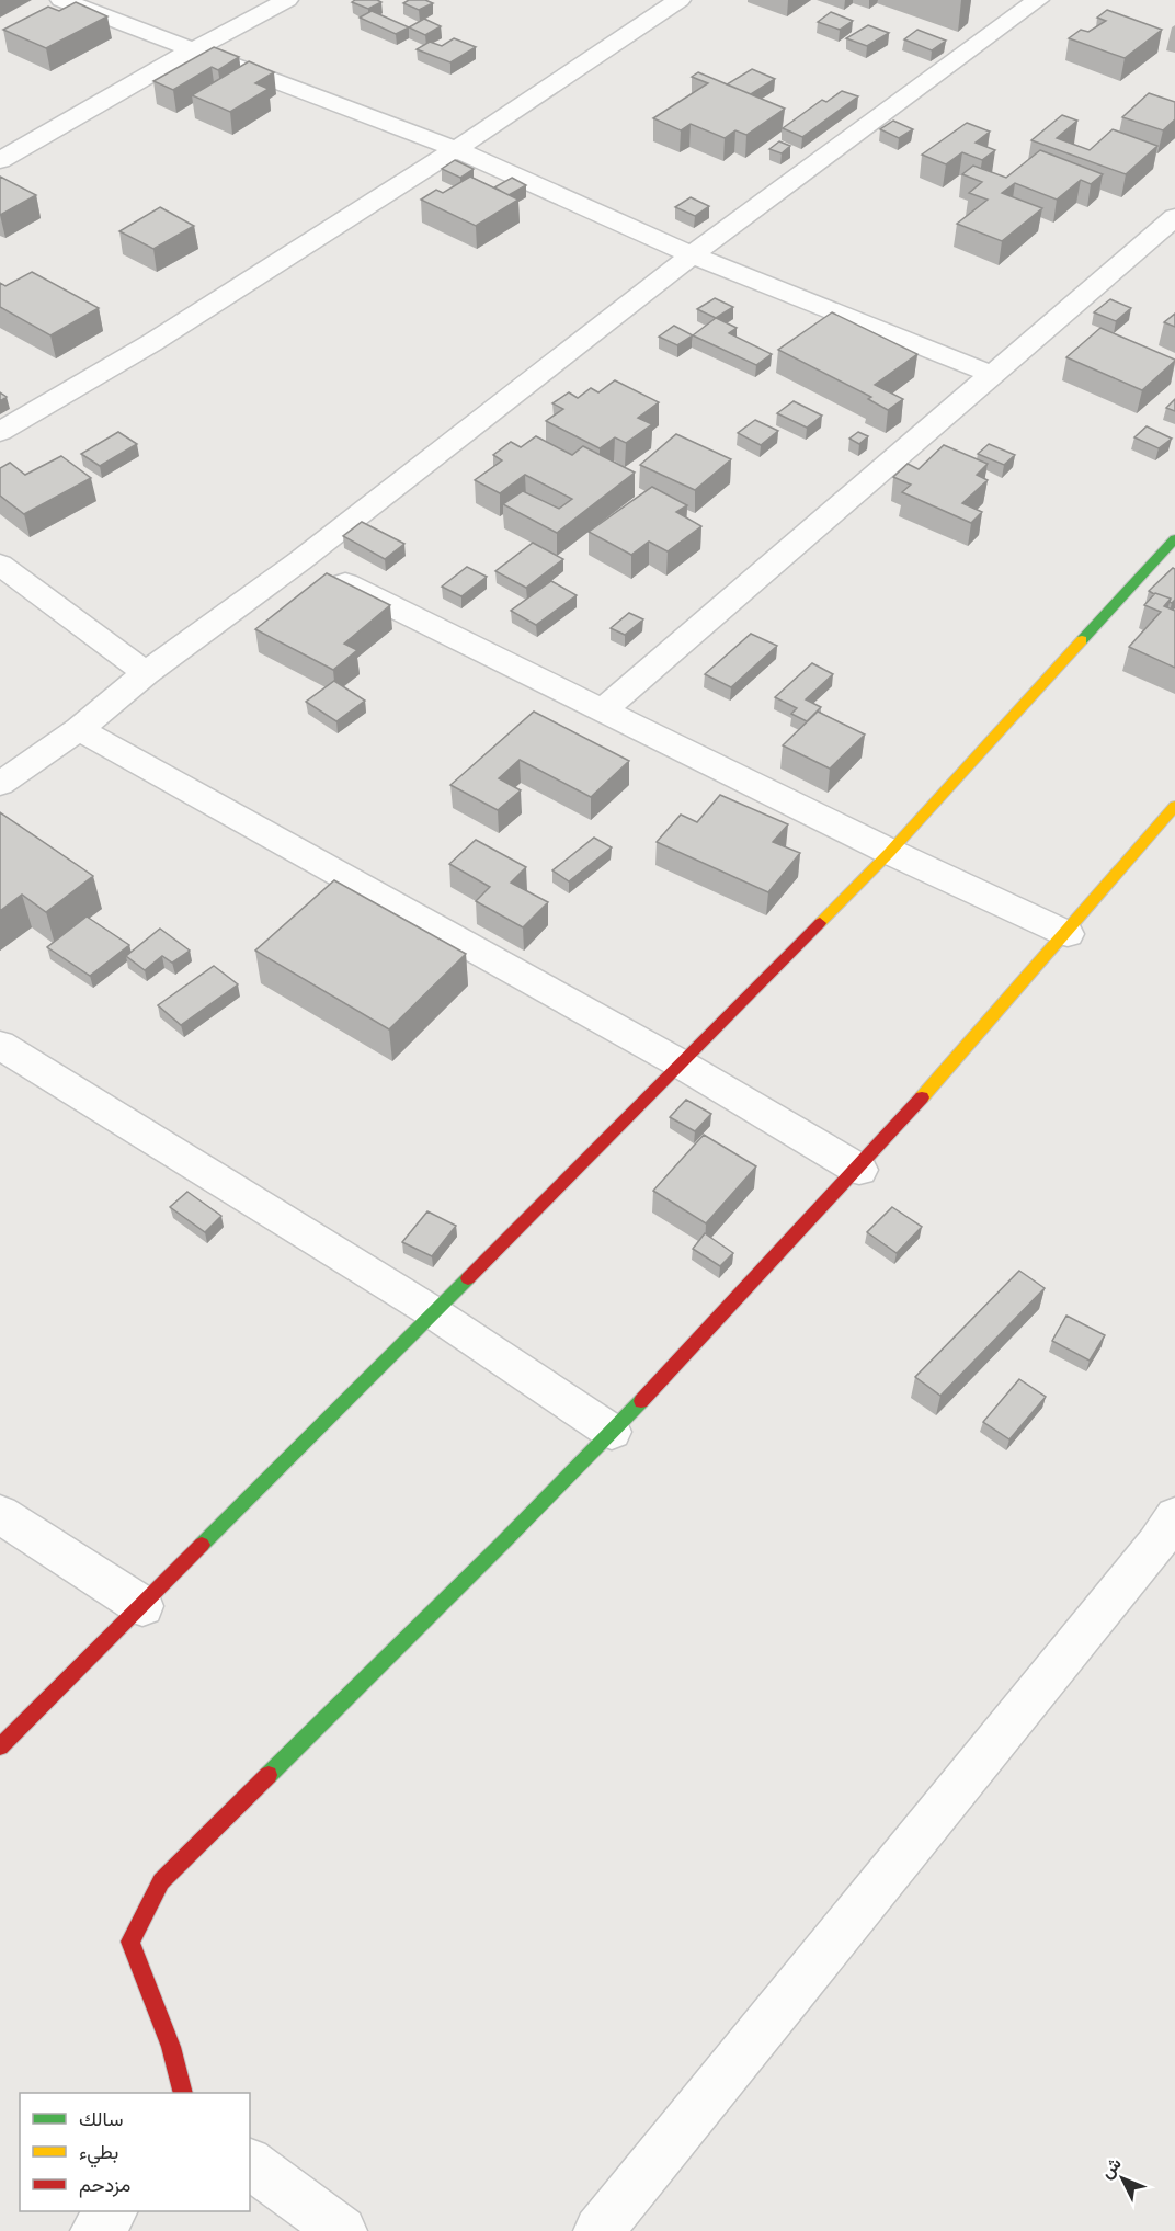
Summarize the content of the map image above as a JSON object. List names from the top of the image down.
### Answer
{
  "legend": ["سالك", "بطيء", "مزدحم"],
  "north": "top left"
}
